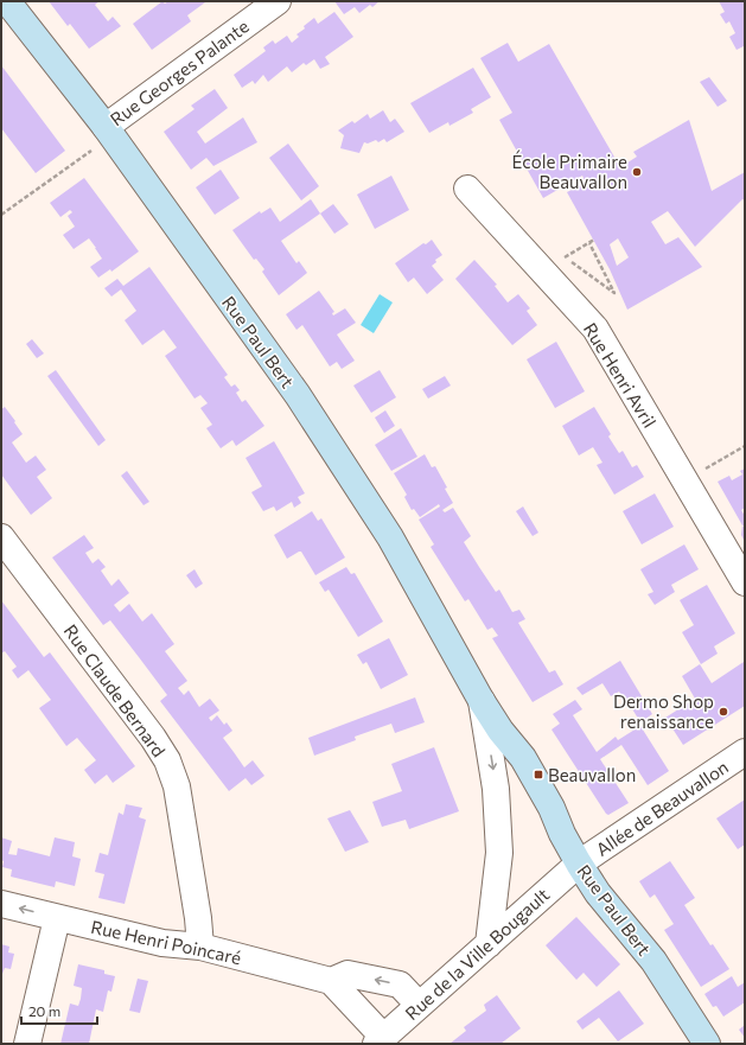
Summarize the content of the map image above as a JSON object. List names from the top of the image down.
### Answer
{
  "streets": {
    "main road": ["Rue Paul Bert"],
    "street": [
      "Rue Georges Palante",
      "Rue Henri Avril",
      "Rue Claude Bernard",
      "Allée de Beauvallon",
      "Rue Henri Poincaré",
      "Rue de la Ville Bougault"
    ]
  },
  "crossings": [
    ["Rue Georges Palante", "Rue Paul Bert"],
    ["Rue Paul Bert", "Allée de Beauvallon"],
    ["Rue Paul Bert", "Rue de la Ville Bougault"],
    ["Rue Claude Bernard", "Rue Henri Poincaré"],
    ["Allée de Beauvallon", "Rue de la Ville Bougault"],
    ["Rue Henri Poincaré", "Rue de la Ville Bougault"]
  ],
  "places": {
    "other": ["École Primaire Beauvallon", "Dermo Shop renaissance"],
    "transit": ["Beauvallon"]
  },
  "scale_bar": "20 m"
}
